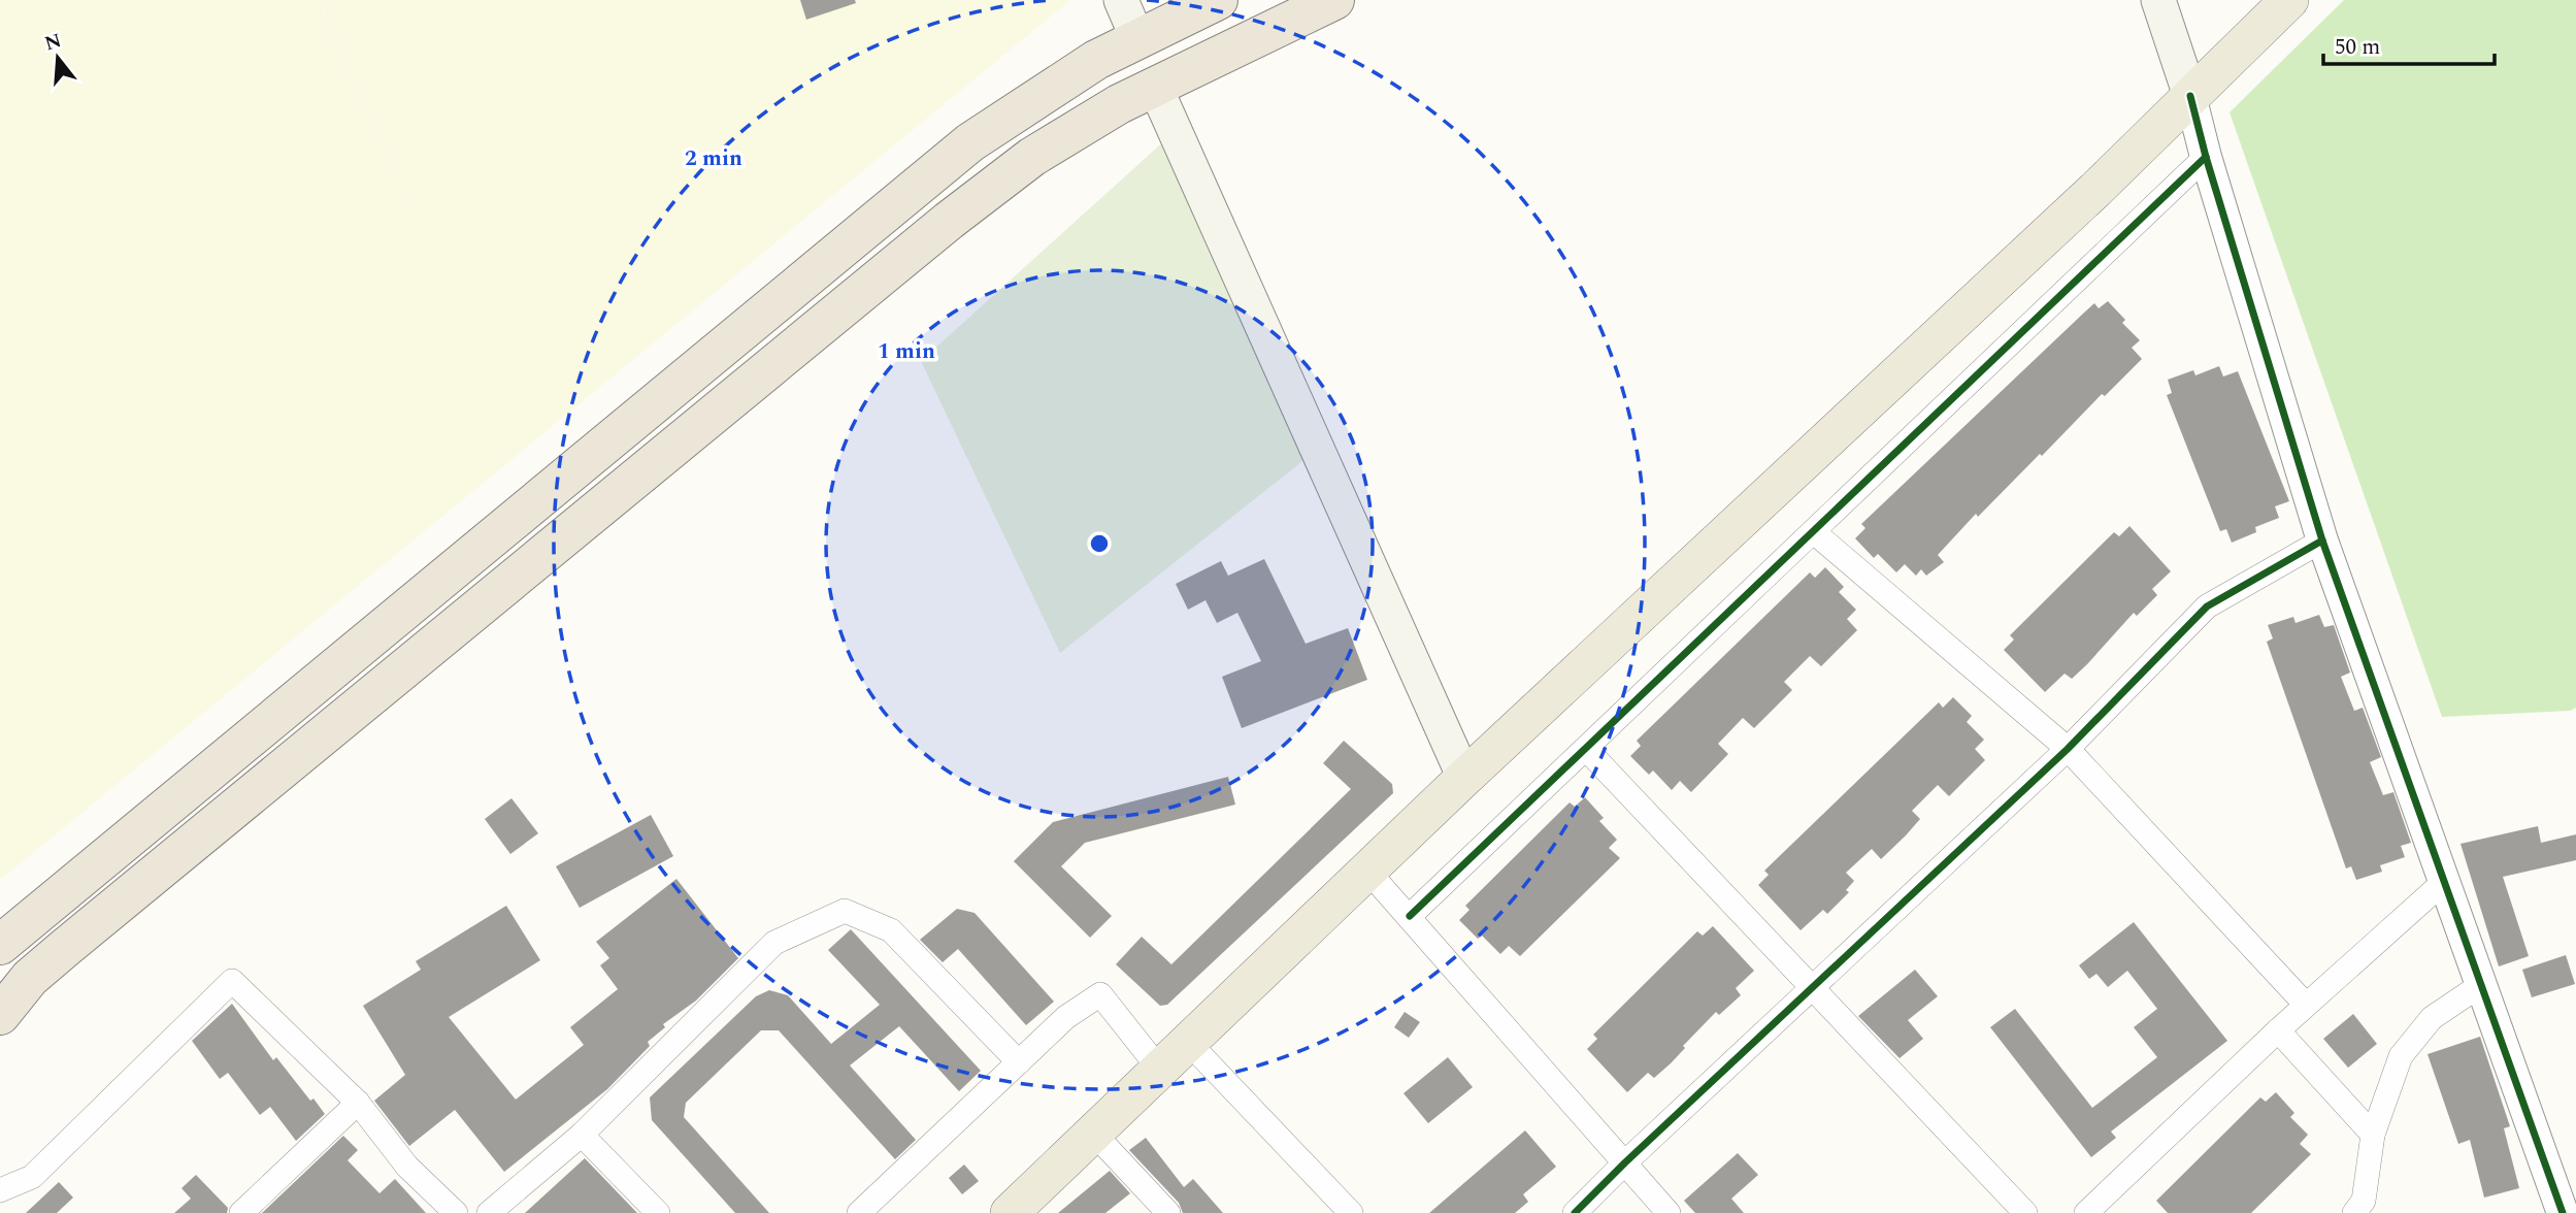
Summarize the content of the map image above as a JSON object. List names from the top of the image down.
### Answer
{
  "scale_bar": "50 m",
  "north": "top",
  "rings": ["2 min", "1 min"]
}
